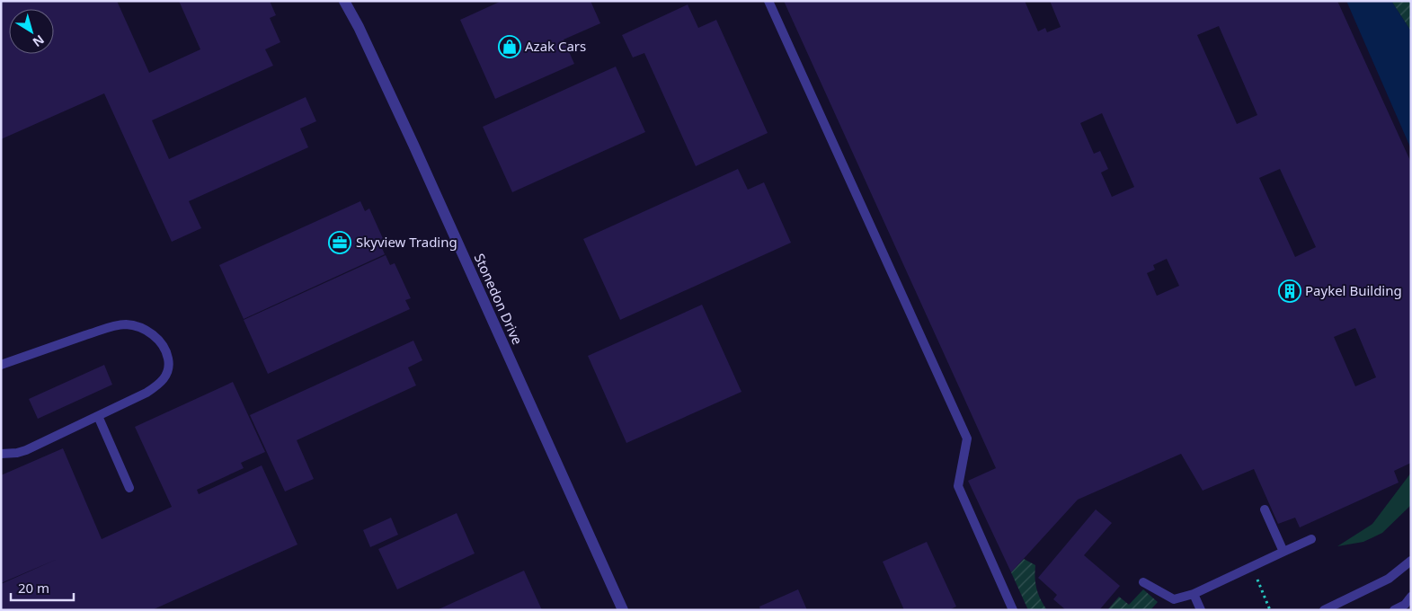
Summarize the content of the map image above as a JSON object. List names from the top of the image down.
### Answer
{
  "streets": {
    "street": ["Stonedon Drive"]
  },
  "places": {
    "shop": ["Azak Cars"],
    "office": ["Skyview Trading"],
    "building": ["Paykel Building"]
  },
  "scale_bar": "20 m",
  "north": "bottom right"
}
